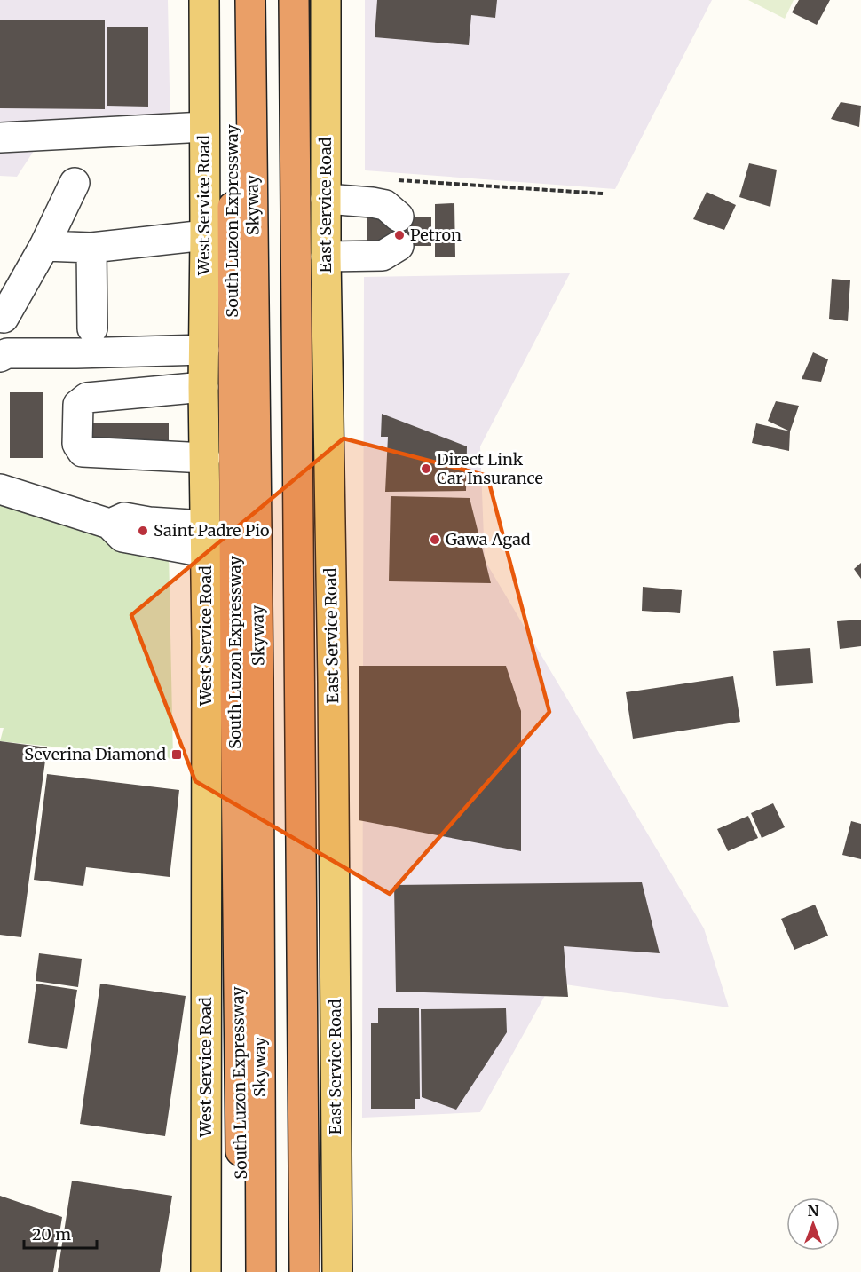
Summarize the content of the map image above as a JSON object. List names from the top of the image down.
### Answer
{
  "streets": {
    "highway": ["Skyway", "South Luzon Expressway"],
    "main road": ["West Service Road", "East Service Road"]
  },
  "places": {
    "other": [
      "Petron",
      "Direct Link Car Insurance",
      "Saint Padre Pio",
      "Gawa Agad"
    ],
    "transit": ["Severina Diamond"]
  },
  "scale_bar": "20 m",
  "north": "top"
}
